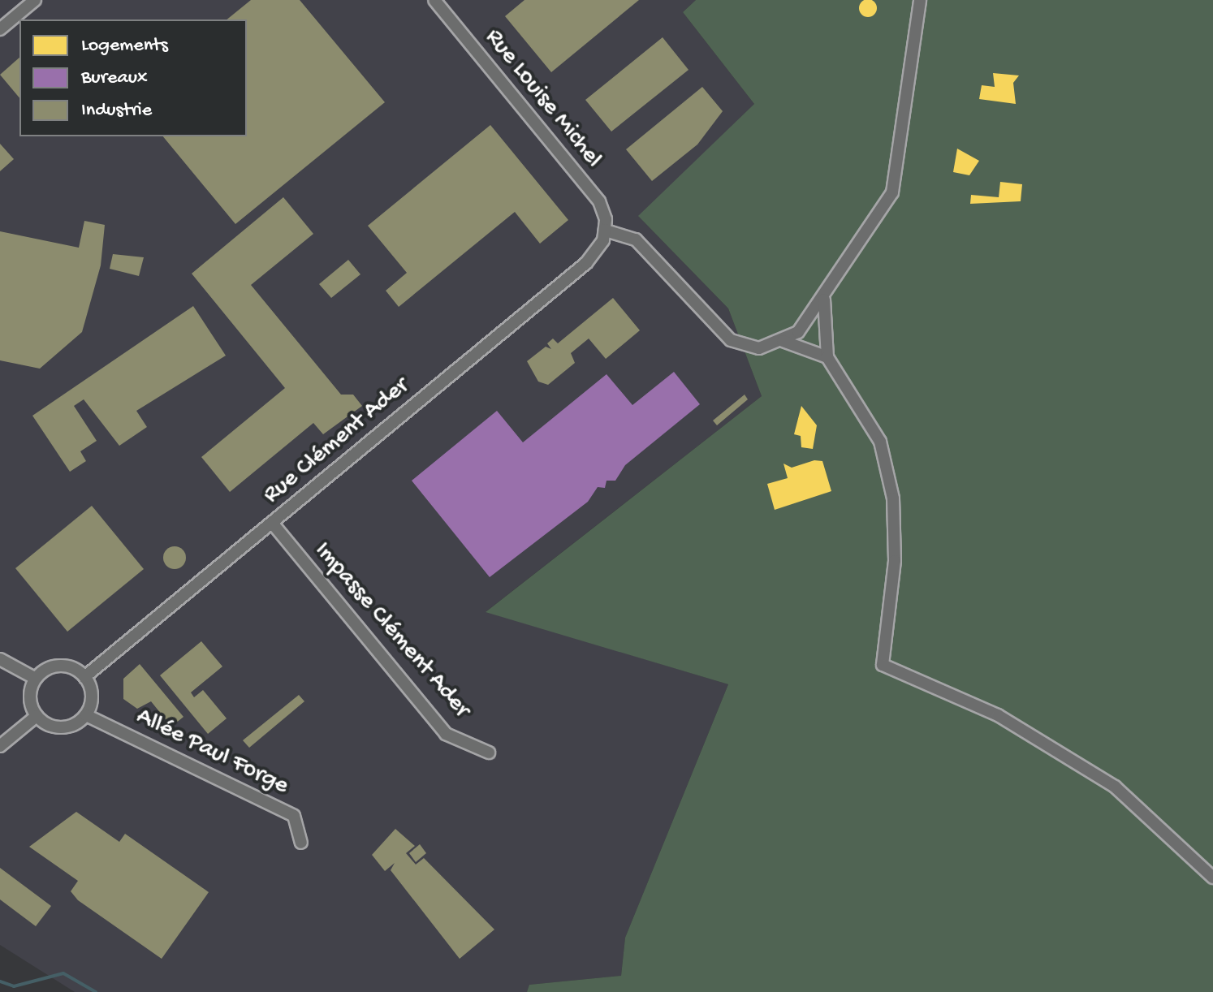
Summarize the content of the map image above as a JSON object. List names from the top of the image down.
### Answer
{
  "streets": {
    "street": [
      "Rue Louise Michel",
      "Rue Clément Ader",
      "Impasse Clément Ader",
      "Allée Paul Forge"
    ]
  },
  "crossings": [
    ["Rue Louise Michel", "Rue Clément Ader"],
    ["Rue Clément Ader", "Impasse Clément Ader"],
    ["Rue Clément Ader", "Allée Paul Forge"]
  ],
  "legend": ["Logements", "Bureaux", "Industrie"]
}
